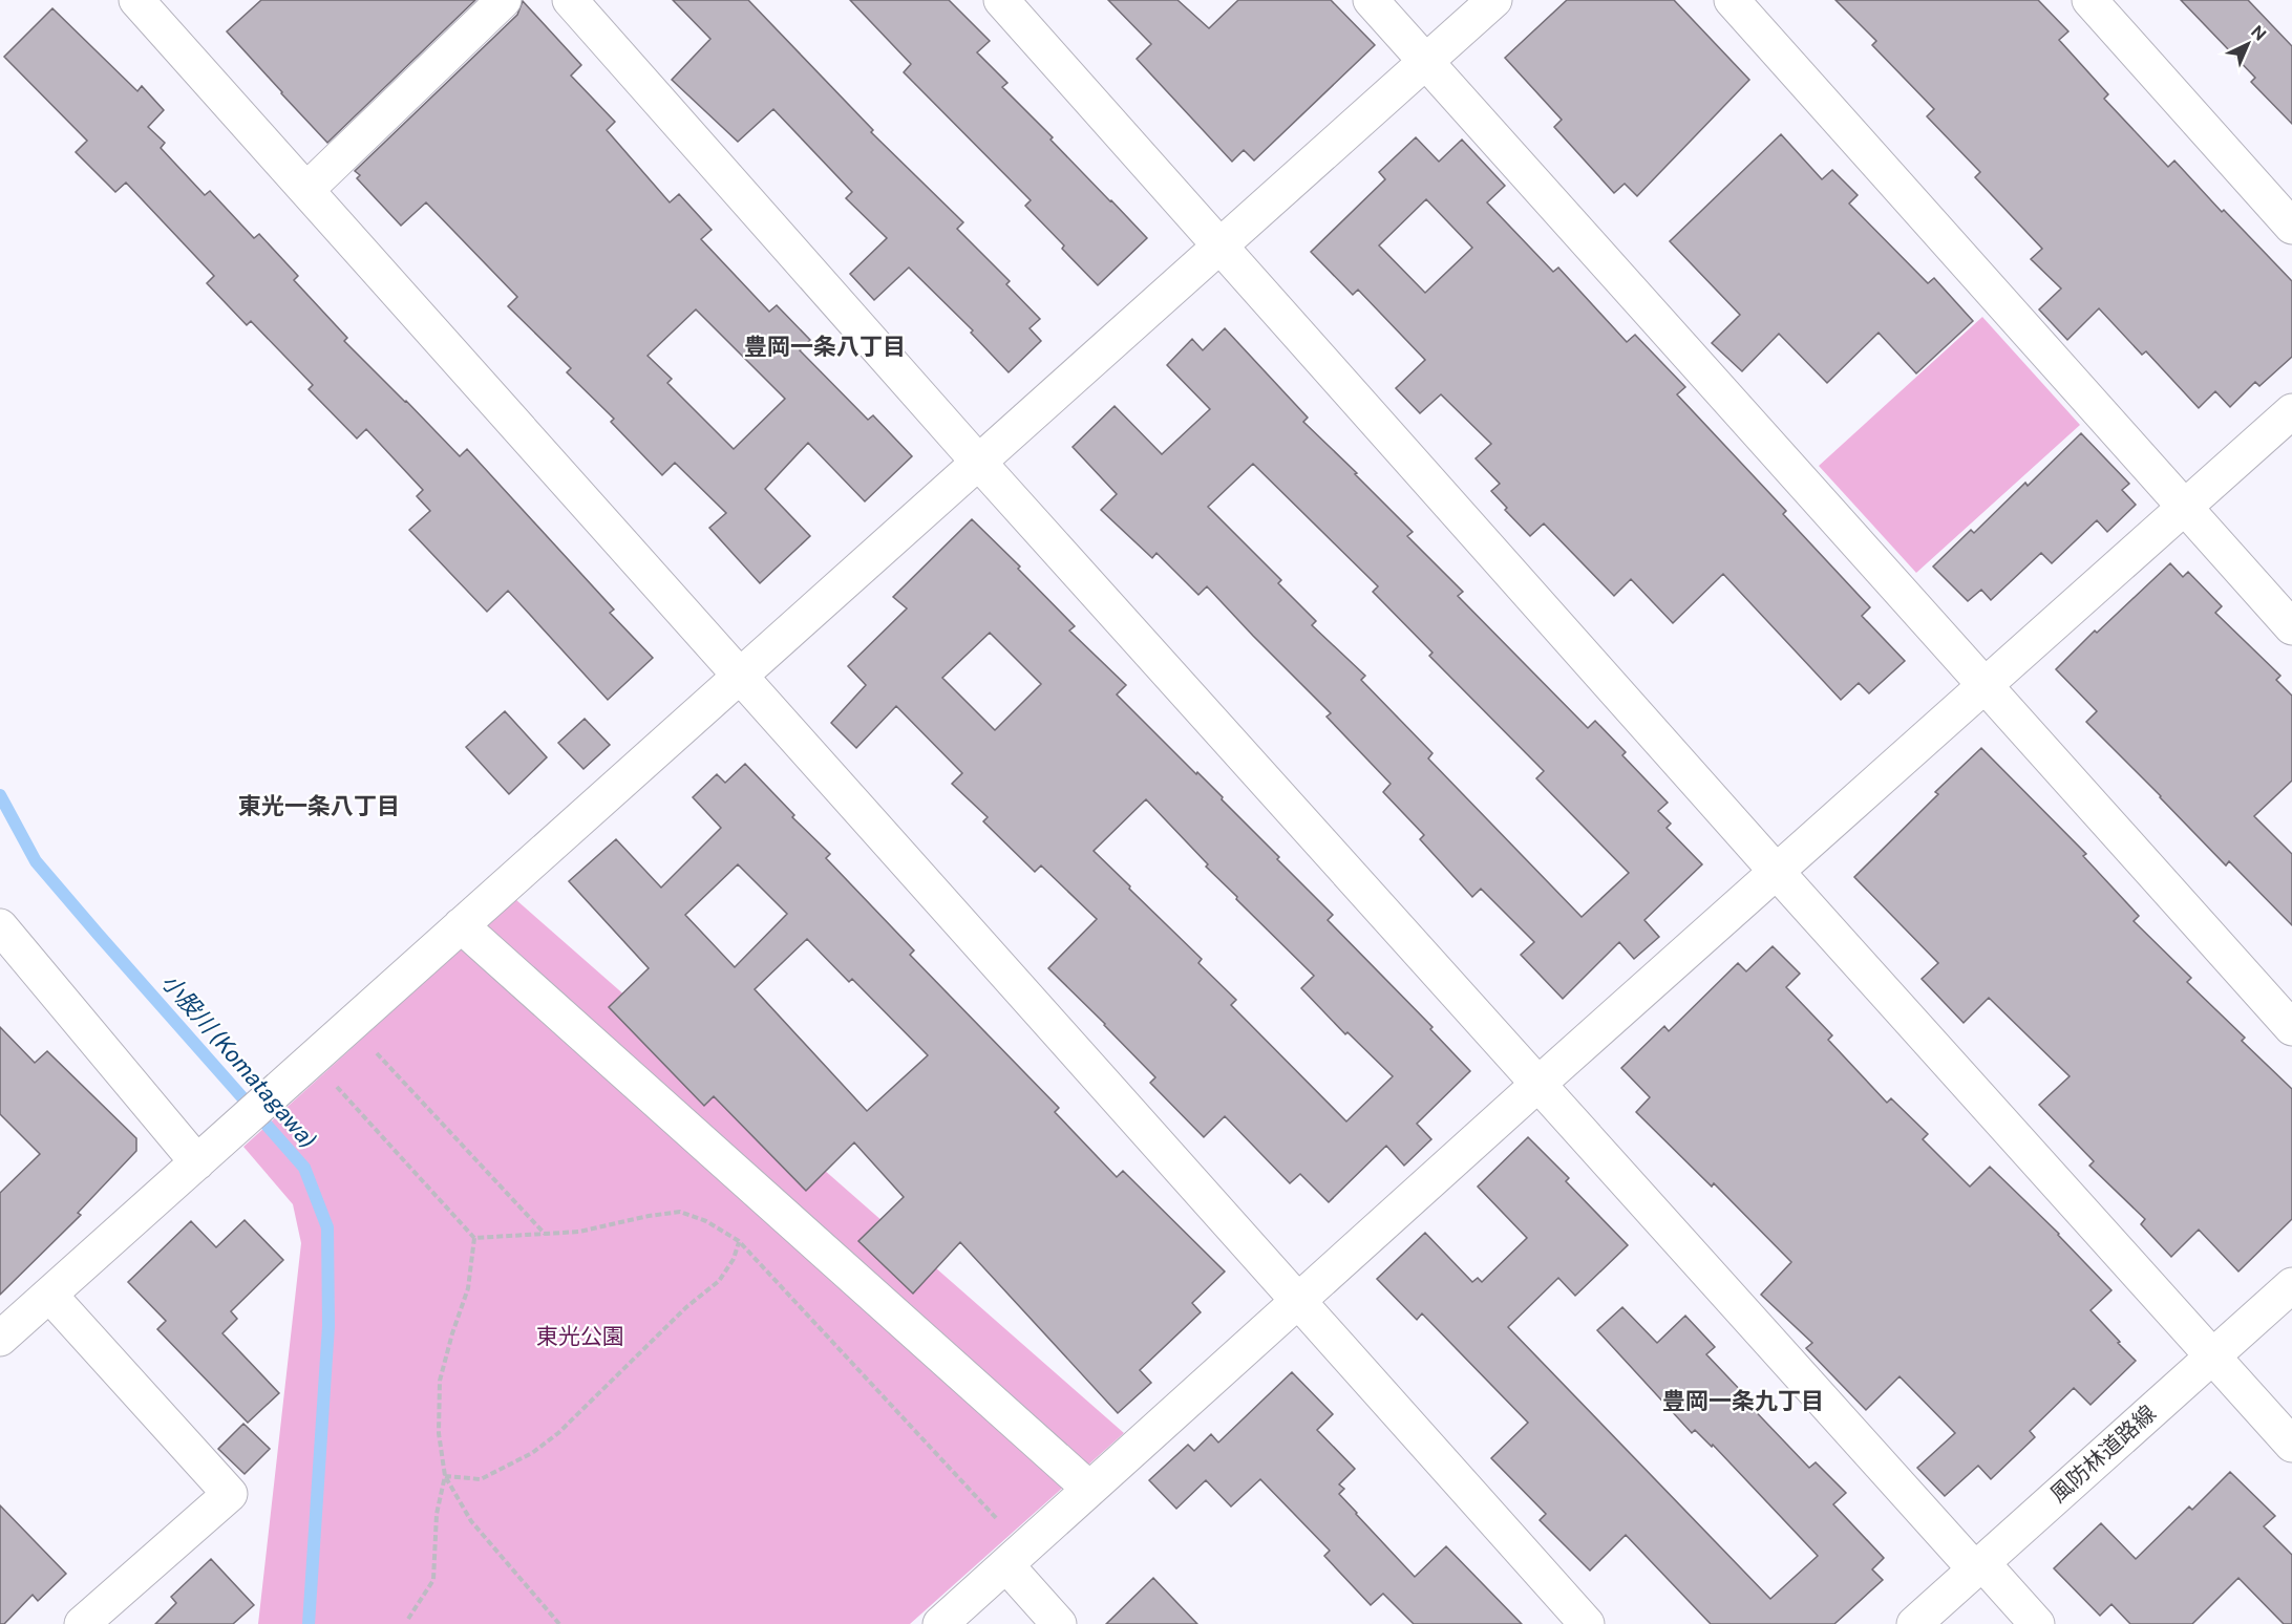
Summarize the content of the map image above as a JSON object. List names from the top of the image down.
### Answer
{
  "streets": {
    "street": ["風防林道路線"]
  },
  "districts": ["豊岡一条八丁目", "東光一条八丁目", "豊岡一条九丁目"],
  "water": ["小股川 (Komatagawa)"],
  "parks": ["東光公園"],
  "north": "top right"
}
